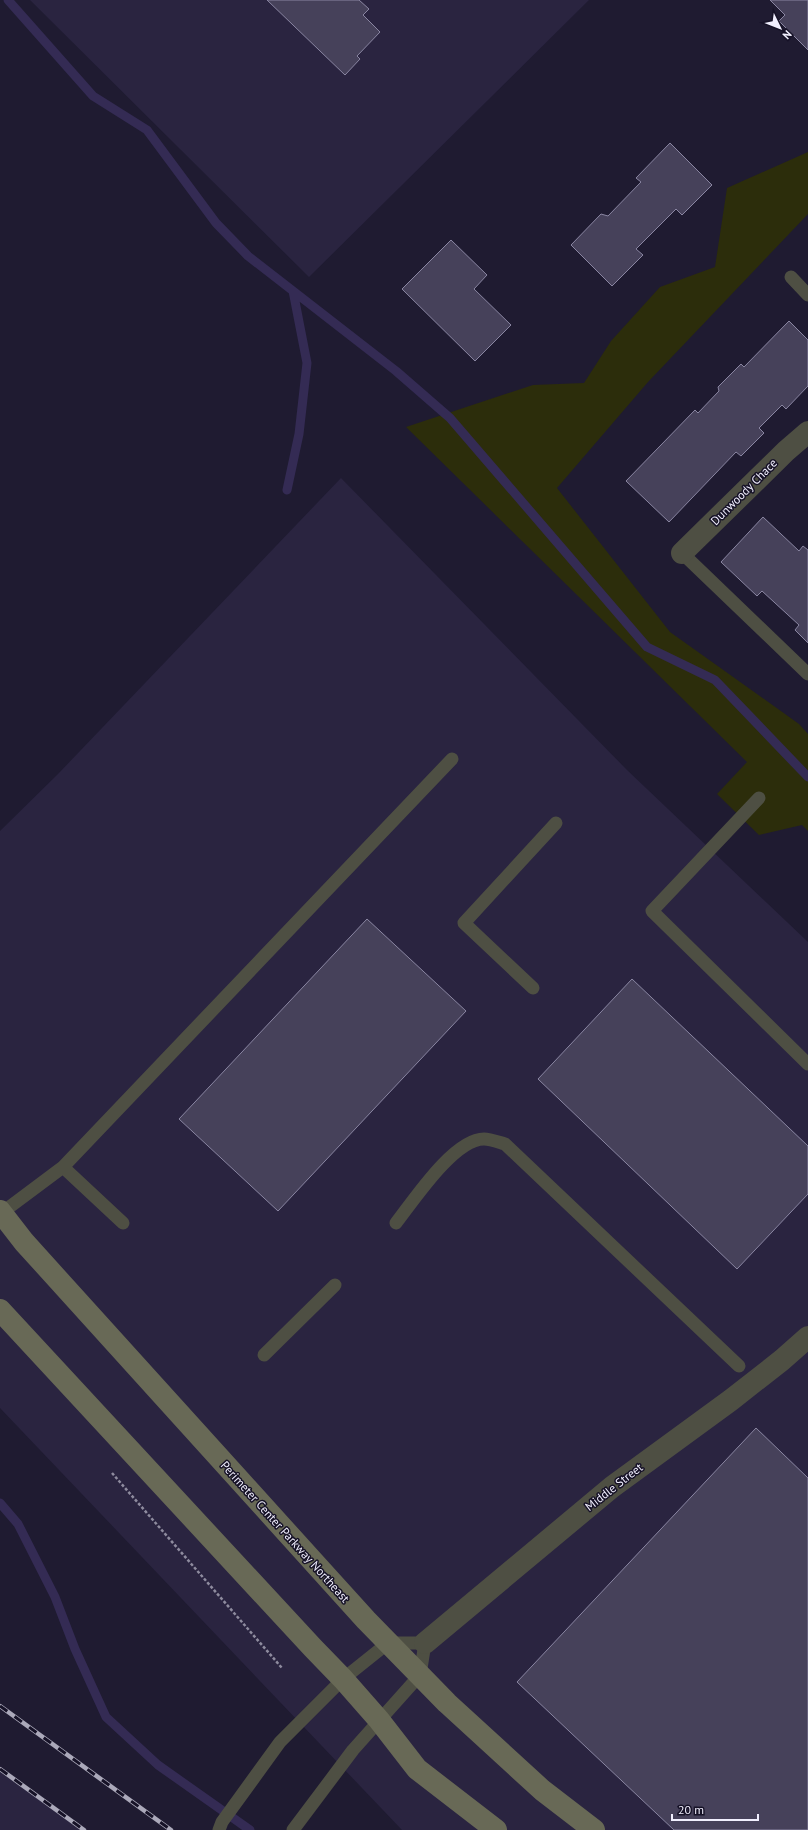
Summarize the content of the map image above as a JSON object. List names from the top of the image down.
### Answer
{
  "streets": {
    "main road": ["Perimeter Center Parkway Northeast"],
    "street": ["Dunwoody Chace", "Middle Street"]
  },
  "scale_bar": "20 m",
  "north": "bottom right"
}
